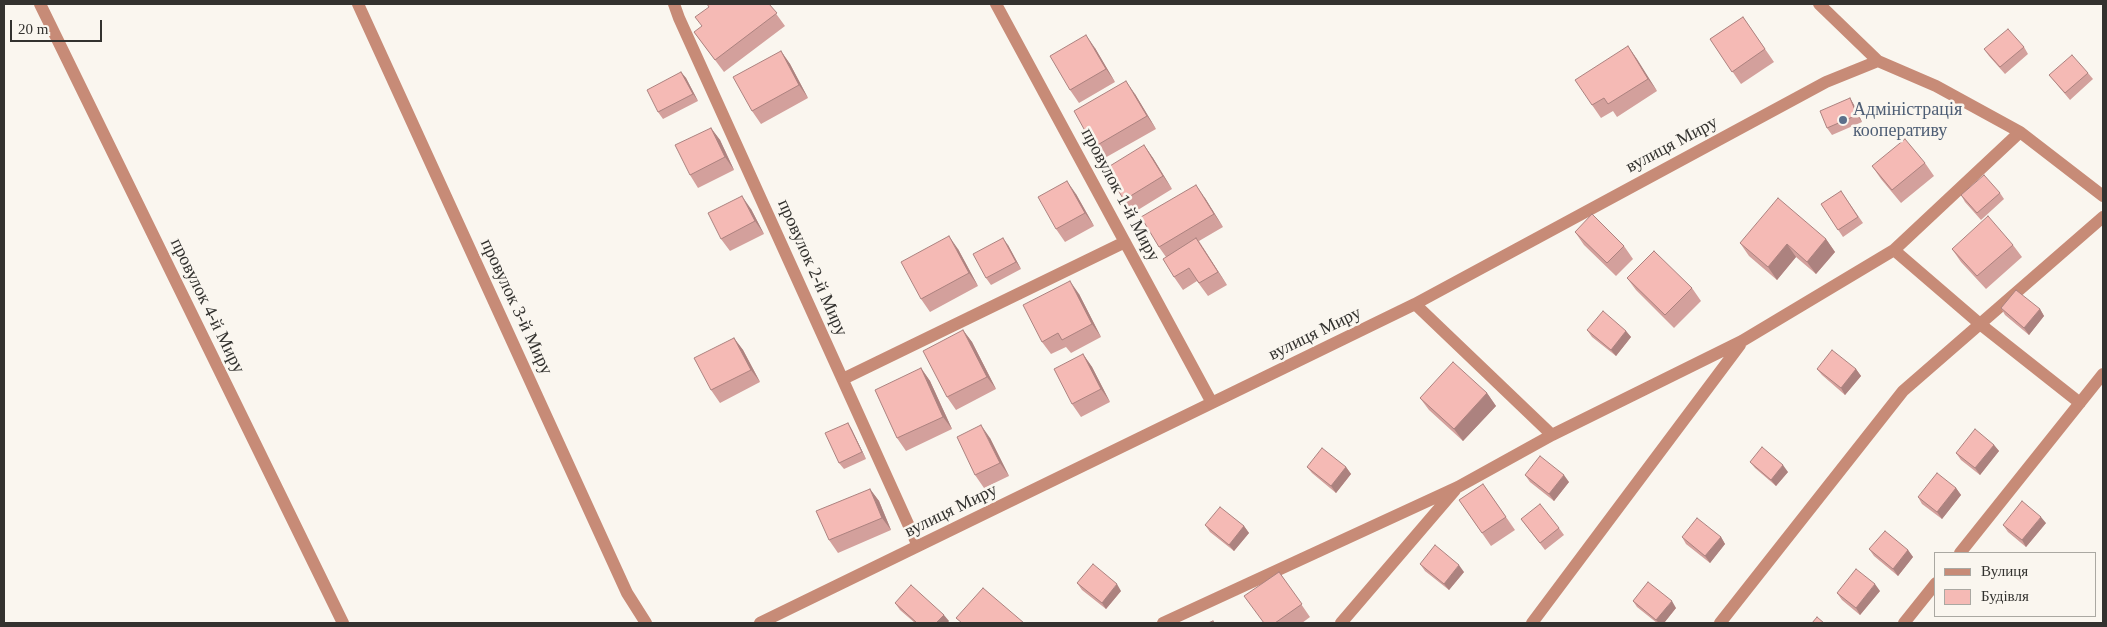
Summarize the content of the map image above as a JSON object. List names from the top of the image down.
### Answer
{
  "streets": {
    "street": [
      "вулиця Миру",
      "провулок 1-й Миру",
      "провулок 2-й Миру",
      "провулок 4-й Миру",
      "провулок 3-й Миру"
    ]
  },
  "crossings": [
    ["вулиця Миру", "провулок 1-й Миру"],
    ["вулиця Миру", "провулок 2-й Миру"]
  ],
  "places": ["Адміністрація кооперативу"],
  "legend": ["Вулиця", "Будівля"],
  "scale_bar": "20 m"
}
